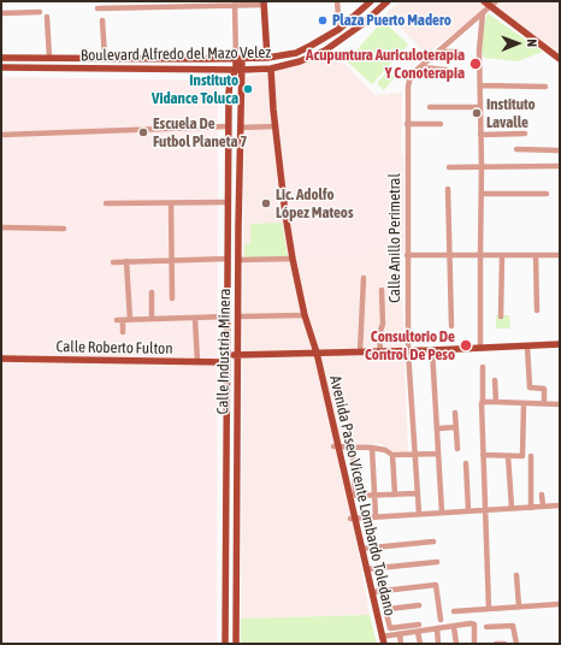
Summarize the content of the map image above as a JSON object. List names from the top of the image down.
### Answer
{
  "streets": {
    "main road": [
      "Boulevard Alfredo del Mazo Velez",
      "Calle Roberto Fulton",
      "Calle Industria Minera",
      "Avenida Paseo Vicente Lombardo Toledano"
    ],
    "street": ["Calle Anillo Perimetral"]
  },
  "crossings": [
    ["Boulevard Alfredo del Mazo Velez", "Calle Industria Minera"],
    ["Boulevard Alfredo del Mazo Velez", "Avenida Paseo Vicente Lombardo Toledano"],
    ["Calle Roberto Fulton", "Calle Industria Minera"]
  ],
  "places": [
    "Plaza Puerto Madero",
    "Acupuntura Auriculoterapia Y Conoterapia",
    "Instituto Vidance Toluca",
    "Instituto Lavalle",
    "Escuela De Futbol Planeta 7",
    "Lic. Adolfo López Mateos",
    "Consultorio De Control De Peso"
  ],
  "north": "right"
}
